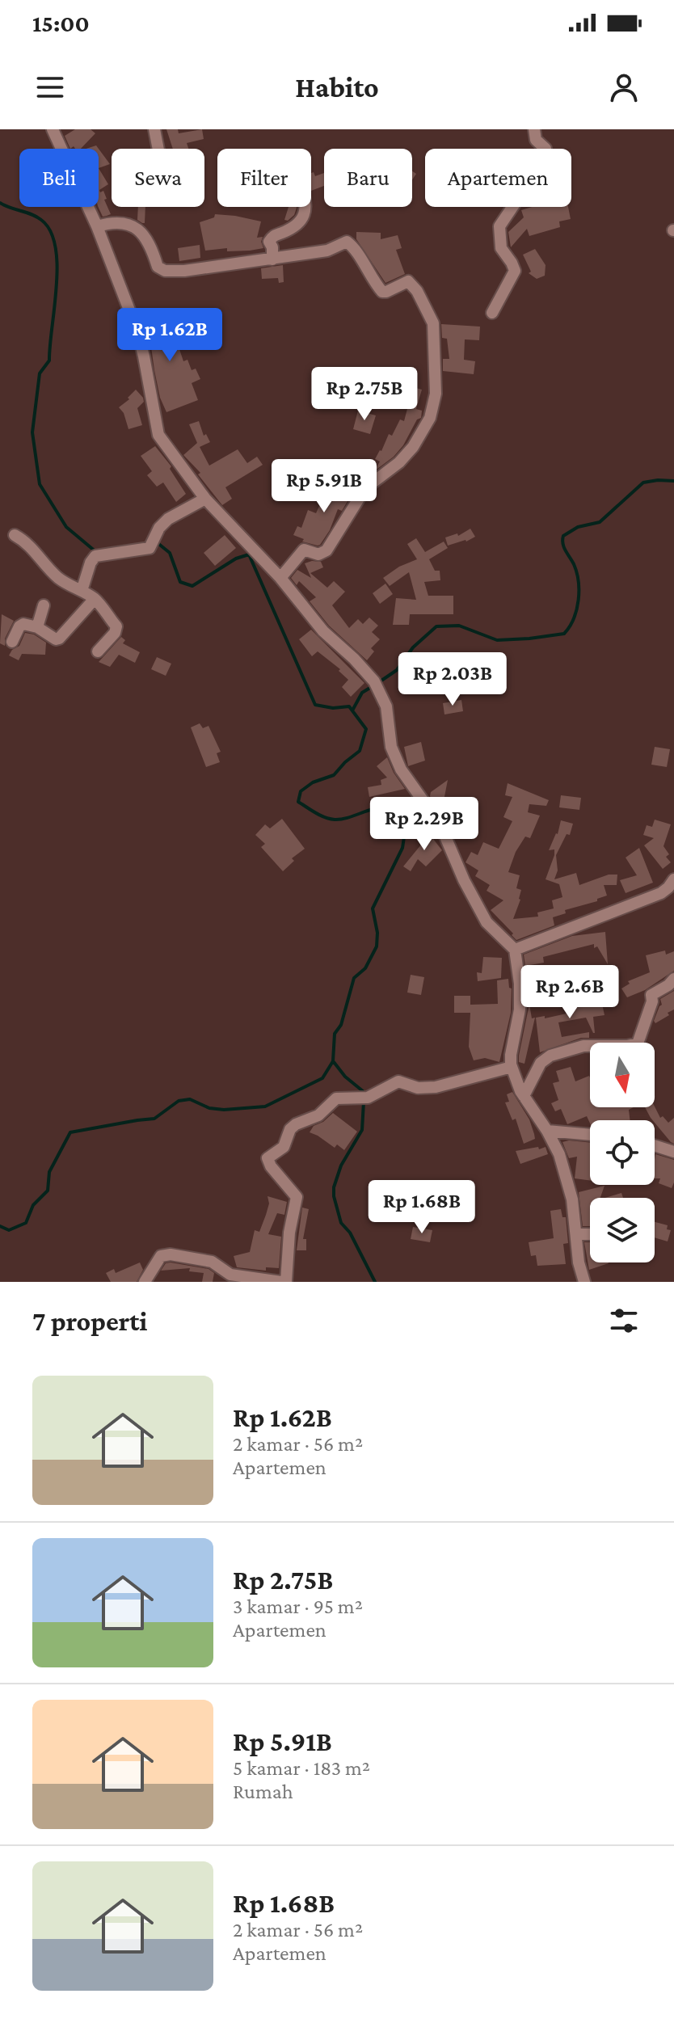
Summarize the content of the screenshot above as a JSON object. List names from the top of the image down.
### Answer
{
  "north": "bottom",
  "page": {
    "status": "15:00",
    "header": "Habito",
    "chip": [
      "Beli",
      "Sewa",
      "Filter",
      "Baru",
      "Apartemen"
    ],
    "price": [
      "Rp 1.62B",
      "Rp 2.75B",
      "Rp 5.91B",
      "Rp 2.03B",
      "Rp 2.29B",
      "Rp 2.6B",
      "Rp 1.68B"
    ],
    "heading": "7 properti",
    "list": [
      {
        "name": "Rp 1.62B",
        "note": "2 kamar · 56 m² · Apartemen"
      },
      {
        "name": "Rp 2.75B",
        "note": "3 kamar · 95 m² · Apartemen"
      },
      {
        "name": "Rp 5.91B",
        "note": "5 kamar · 183 m² · Rumah"
      },
      {
        "name": "Rp 1.68B",
        "note": "2 kamar · 56 m² · Apartemen"
      }
    ]
  }
}
